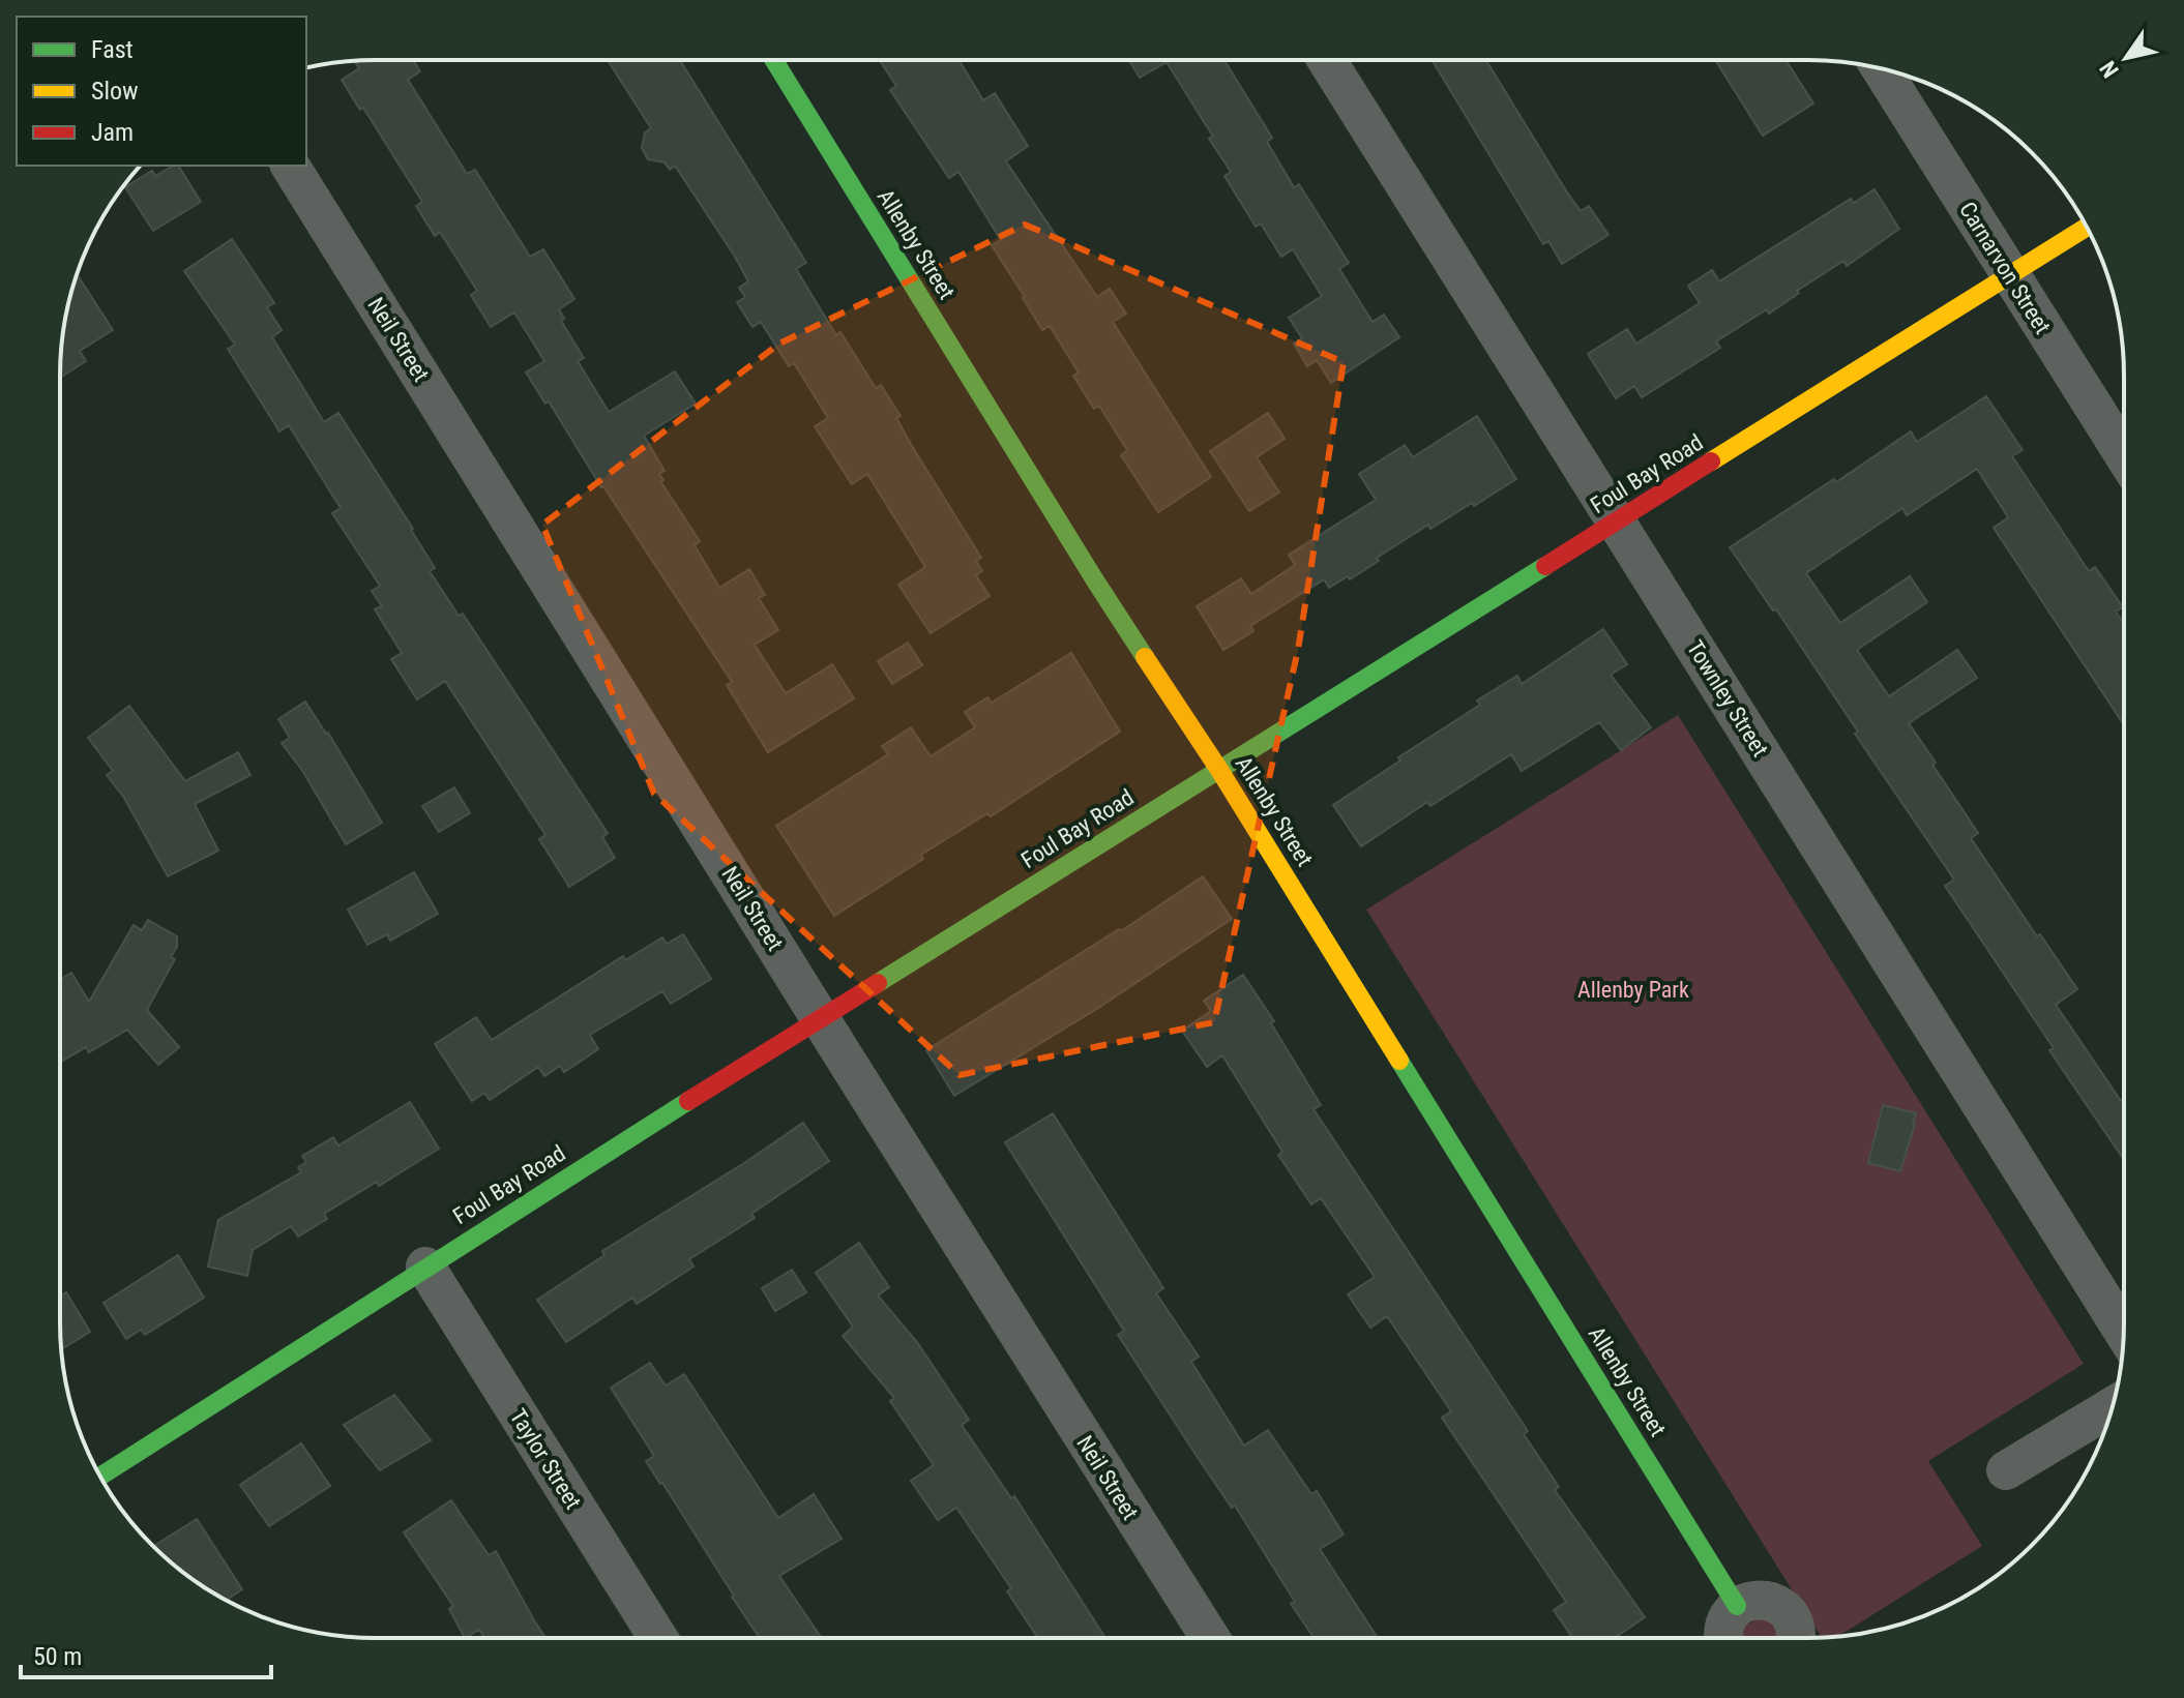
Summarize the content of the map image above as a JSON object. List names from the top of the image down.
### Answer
{
  "streets": {
    "main road": ["Allenby Street", "Foul Bay Road"],
    "street": [
      "Carnarvon Street",
      "Neil Street",
      "Townley Street",
      "Taylor Street"
    ]
  },
  "crossings": [
    ["Allenby Street", "Foul Bay Road"],
    ["Carnarvon Street", "Foul Bay Road"],
    ["Neil Street", "Foul Bay Road"],
    ["Foul Bay Road", "Townley Street"],
    ["Foul Bay Road", "Taylor Street"]
  ],
  "parks": ["Allenby Park"],
  "legend": ["Fast", "Slow", "Jam"],
  "scale_bar": "50 m",
  "north": "bottom left"
}
